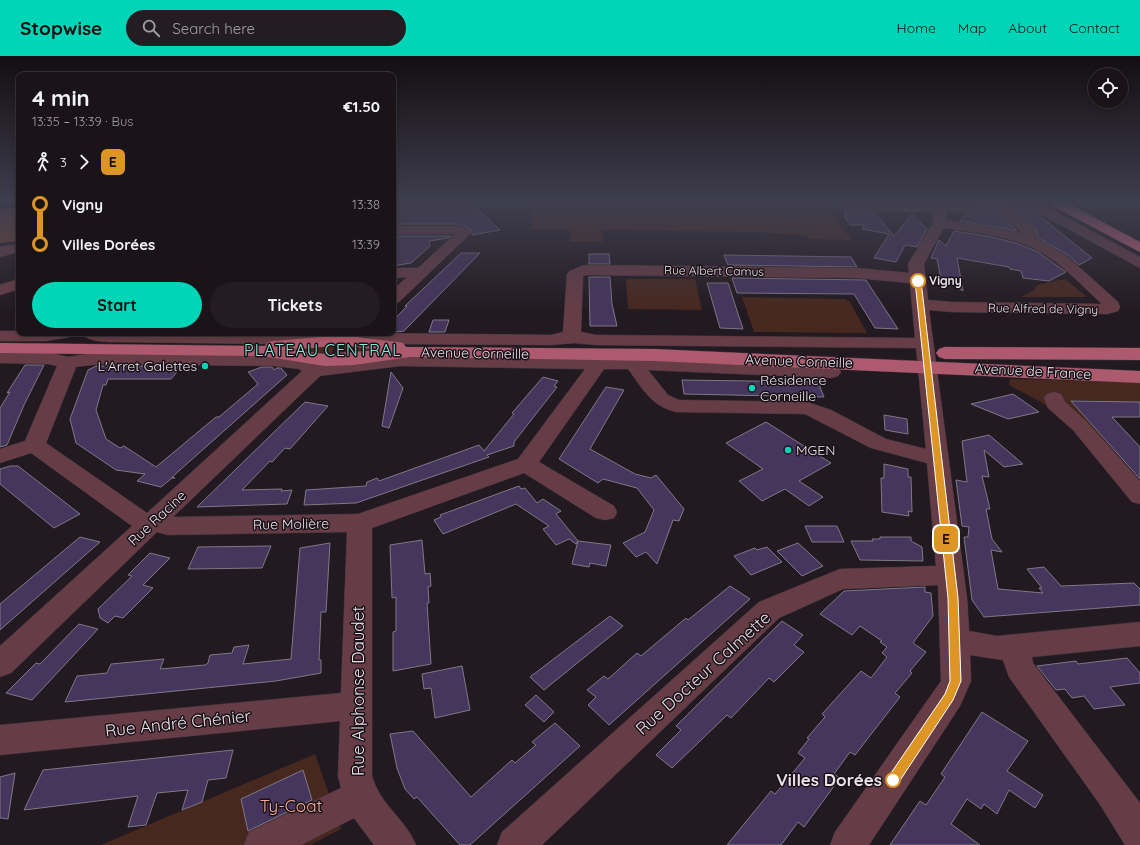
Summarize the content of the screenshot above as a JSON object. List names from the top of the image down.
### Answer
{
  "streets": {
    "main road": ["Avenue Corneille", "Avenue de France"],
    "street": [
      "Rue Albert Camus",
      "Rue Alfred de Vigny",
      "Rue Racine",
      "Rue Molière",
      "Rue Docteur Calmette",
      "Rue Alphonse Daudet",
      "Rue André Chénier"
    ]
  },
  "crossings": [
    ["Avenue Corneille", "Avenue de France"],
    ["Avenue Corneille", "Rue Racine"],
    ["Rue Racine", "Rue Molière"],
    ["Rue Molière", "Rue Alphonse Daudet"],
    ["Rue Alphonse Daudet", "Rue André Chénier"]
  ],
  "districts": ["PLATEAU CENTRAL"],
  "parks": ["Ty-Coat"],
  "places": [
    "Vigny",
    "L'Arret Galettes",
    "Résidence Corneille",
    "MGEN",
    "Villes Dorées"
  ],
  "lines": ["bus line E"],
  "page": {
    "header": "Stopwise",
    "search": "Search here",
    "nav": [
      "Home",
      "Map",
      "About",
      "Contact"
    ],
    "on_map": "E",
    "heading": ["4 min", "13:35 – 13:39 · Bus", "€1.50"],
    "legs": ["3", "E"],
    "list": [
      {
        "name": "Vigny",
        "value": "13:38"
      },
      {
        "name": "Villes Dorées",
        "value": "13:39"
      }
    ],
    "buttons": ["Start", "Tickets"]
  }
}
